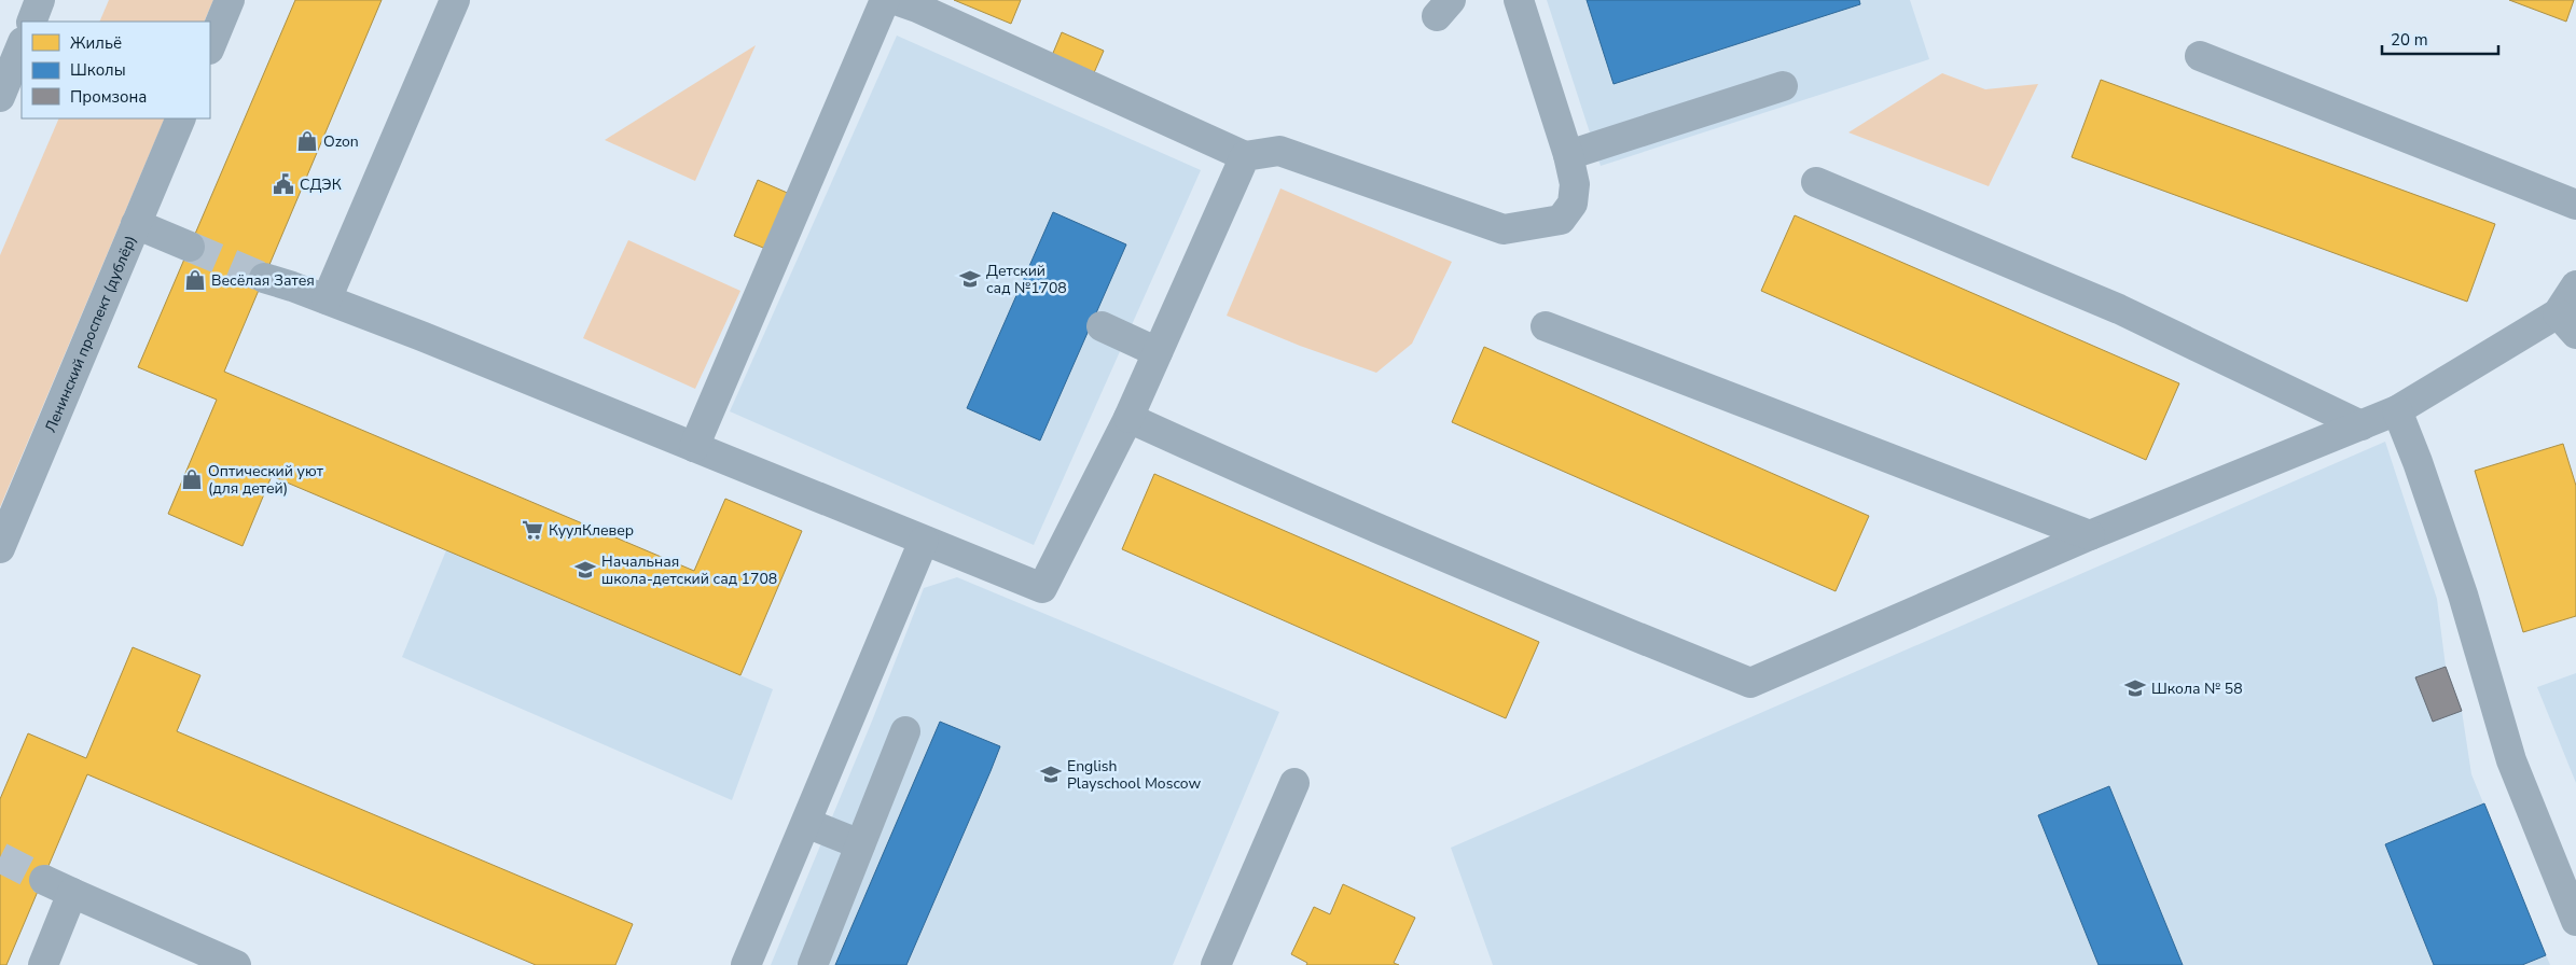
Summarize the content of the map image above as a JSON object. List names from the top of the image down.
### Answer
{
  "streets": {
    "street": ["Ленинский проспект (дублёр)"]
  },
  "places": {
    "shop": ["Ozon", "Весёлая Затея", "Оптический уют (для детей)"],
    "public building": ["СДЭК"],
    "school or university": [
      "Детский сад №1708",
      "Начальная школа-детский сад 1708",
      "Школа № 58",
      "English Playschool Moscow"
    ],
    "supermarket": ["КуулКлевер"]
  },
  "legend": ["Жильё", "Школы", "Промзона"],
  "scale_bar": "20 m"
}
